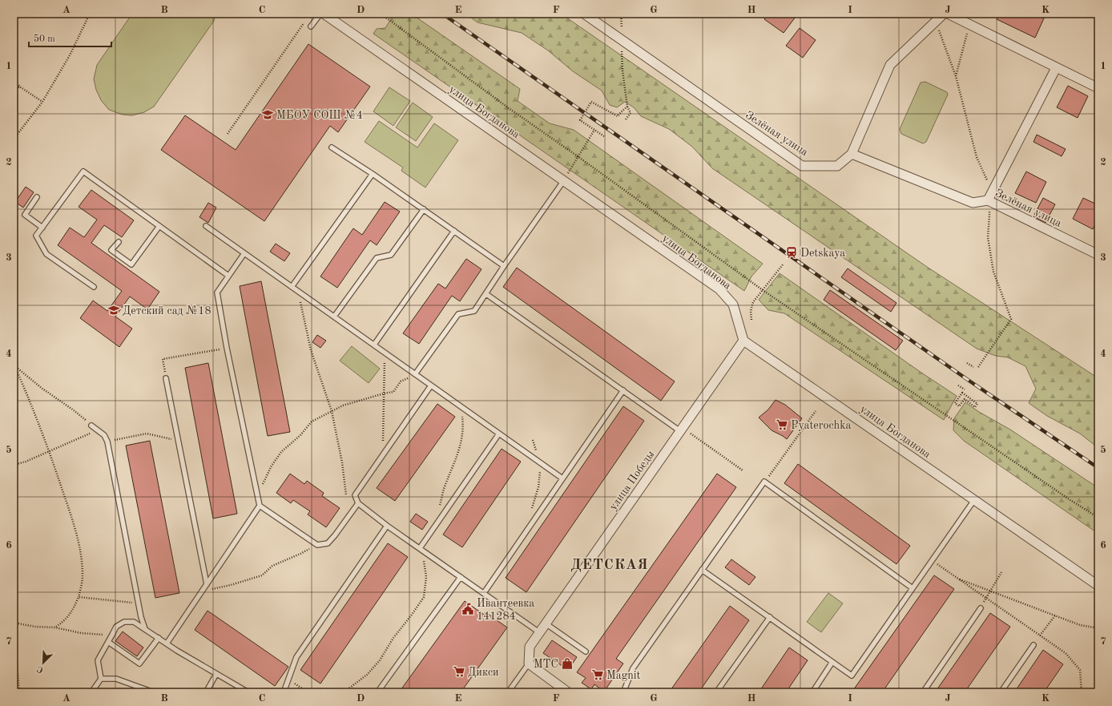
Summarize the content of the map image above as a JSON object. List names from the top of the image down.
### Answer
{
  "streets": {
    "street": ["улица Богданова", "Зелёная улица", "улица Победы"]
  },
  "crossings": [
    ["улица Богданова", "улица Победы"]
  ],
  "districts": ["ДЕТСКАЯ"],
  "places": {
    "school or university": ["МБОУ СОШ №4", "Детский сад №18"],
    "station": ["Detskaya"],
    "supermarket": ["Pyaterochka", "Дикси", "Magnit"],
    "public building": ["Ивантеевка 141284"],
    "shop": ["МТС"]
  },
  "scale_bar": "50 m",
  "north": "bottom left",
  "grid": {
    "columns": [
      "A",
      "B",
      "C",
      "D",
      "E",
      "F",
      "G",
      "H",
      "I",
      "J",
      "K"
    ],
    "rows": [
      "1",
      "2",
      "3",
      "4",
      "5",
      "6",
      "7"
    ]
  }
}
